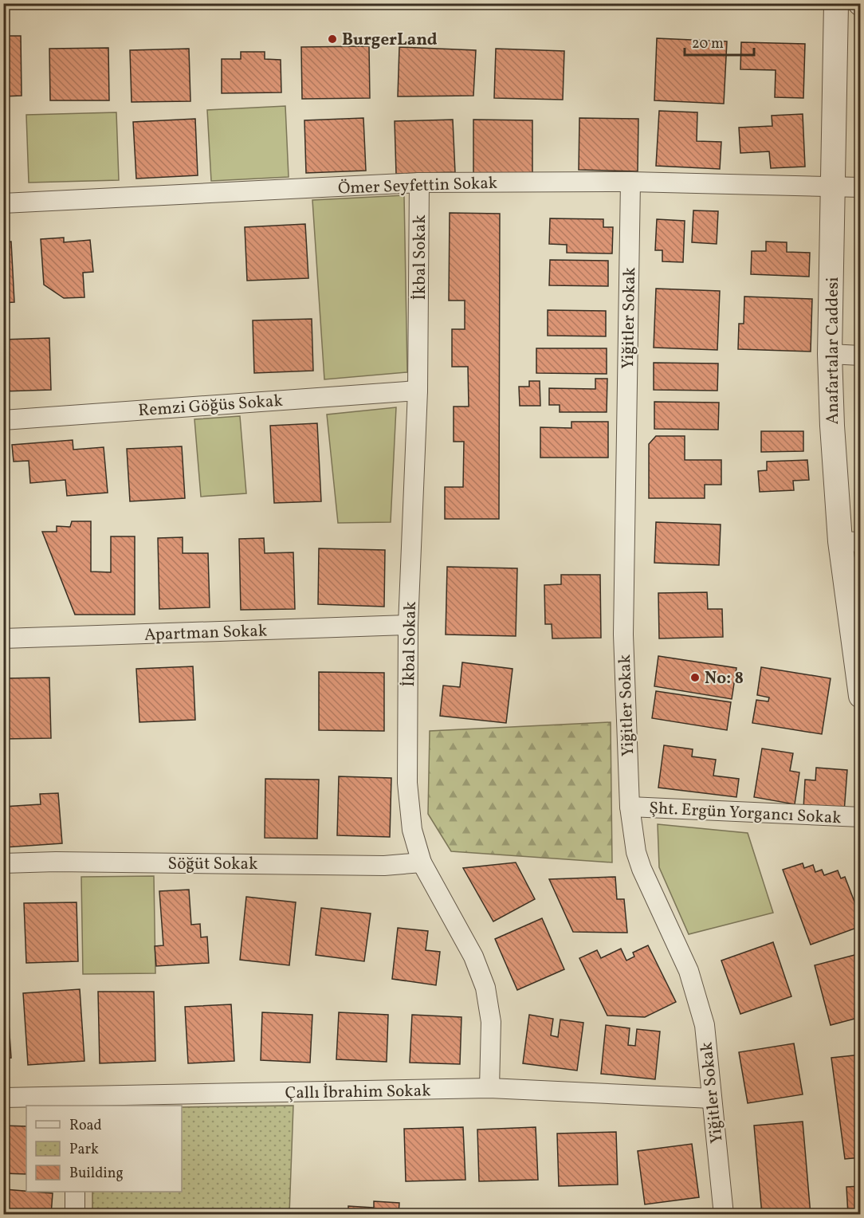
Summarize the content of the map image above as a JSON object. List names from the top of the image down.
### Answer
{
  "streets": {
    "street": [
      "Ömer Seyfettin Sokak",
      "İkbal Sokak",
      "Yiğitler Sokak",
      "Anafartalar Caddesi",
      "Remzi Göğüs Sokak",
      "Apartman Sokak",
      "Şht. Ergün Yorgancı Sokak",
      "Söğüt Sokak",
      "Çallı İbrahim Sokak"
    ]
  },
  "crossings": [
    ["Ömer Seyfettin Sokak", "İkbal Sokak"],
    ["Ömer Seyfettin Sokak", "Yiğitler Sokak"],
    ["Ömer Seyfettin Sokak", "Anafartalar Caddesi"],
    ["İkbal Sokak", "Remzi Göğüs Sokak"],
    ["İkbal Sokak", "Apartman Sokak"],
    ["İkbal Sokak", "Söğüt Sokak"],
    ["İkbal Sokak", "Çallı İbrahim Sokak"],
    ["Yiğitler Sokak", "Şht. Ergün Yorgancı Sokak"],
    ["Yiğitler Sokak", "Çallı İbrahim Sokak"]
  ],
  "places": ["BurgerLand", "No: 8"],
  "legend": ["Road", "Park", "Building"],
  "scale_bar": "20 m"
}
